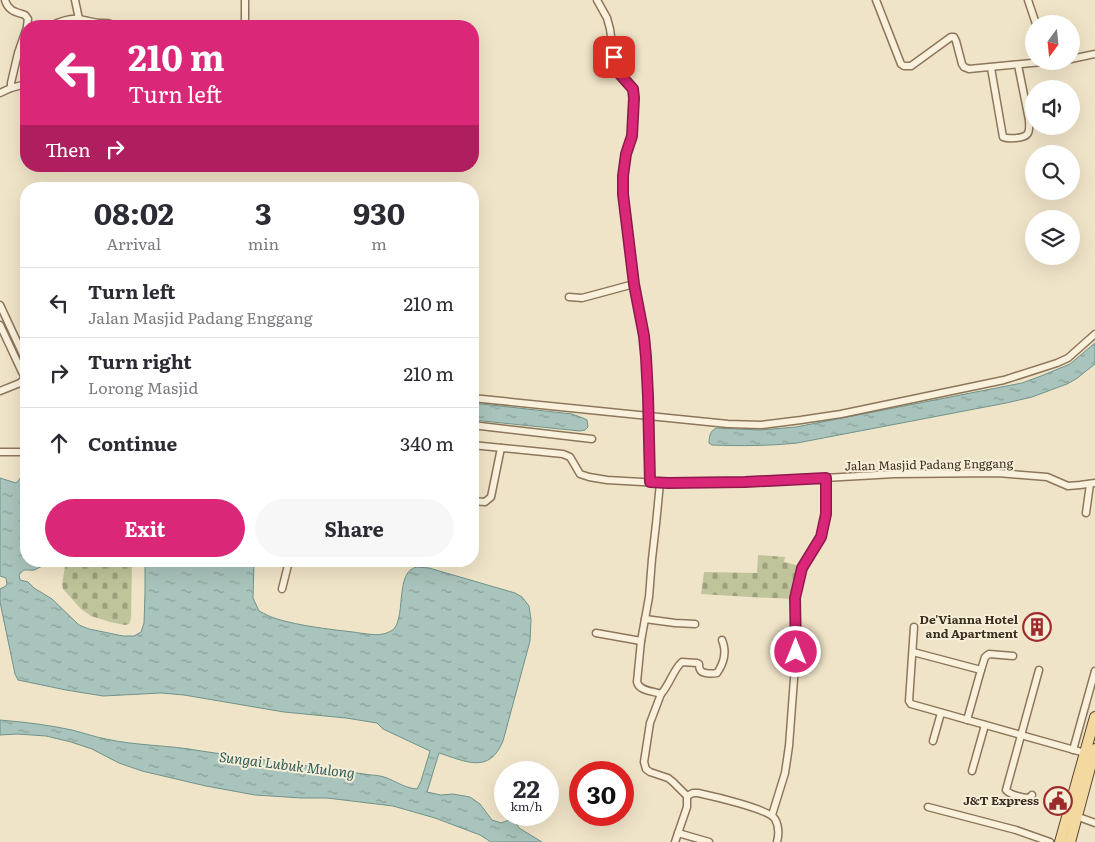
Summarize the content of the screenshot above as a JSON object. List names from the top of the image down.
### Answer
{
  "streets": {
    "street": ["Jalan Masjid Padang Enggang"]
  },
  "water": ["Sungai Lubuk Mulong"],
  "places": {
    "building": ["De'Vianna Hotel and Apartment"],
    "public building": ["J&T Express"]
  },
  "north": "bottom",
  "page": {
    "turn": ["210 m", "Turn left"],
    "then": "Then",
    "eta": [
      "08:02",
      "Arrival",
      "3",
      "min",
      "930",
      "m"
    ],
    "list": [
      {
        "name": "Turn left",
        "note": "Jalan Masjid Padang Enggang",
        "value": "210 m"
      },
      {
        "name": "Turn right",
        "note": "Lorong Masjid",
        "value": "210 m"
      },
      {
        "name": "Continue",
        "value": "340 m"
      }
    ],
    "buttons": ["Exit", "Share"],
    "speed": "22 km/h",
    "limit": "30"
  }
}
